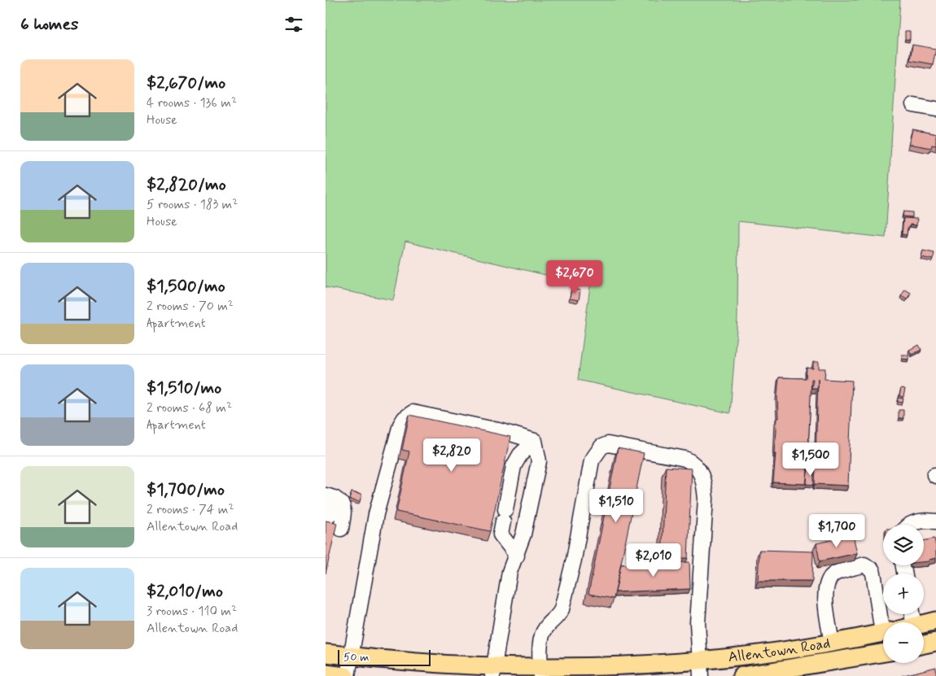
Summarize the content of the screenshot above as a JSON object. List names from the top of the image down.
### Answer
{
  "streets": {
    "main road": ["Allentown Road"]
  },
  "scale_bar": "50 m",
  "page": {
    "heading": "6 homes",
    "list": [
      {
        "name": "$2,670/mo",
        "note": "4 rooms · 136 m² · House"
      },
      {
        "name": "$2,820/mo",
        "note": "5 rooms · 183 m² · House"
      },
      {
        "name": "$1,500/mo",
        "note": "2 rooms · 70 m² · Apartment"
      },
      {
        "name": "$1,510/mo",
        "note": "2 rooms · 68 m² · Apartment"
      },
      {
        "name": "$1,700/mo",
        "note": "2 rooms · 74 m² · Allentown Road"
      },
      {
        "name": "$2,010/mo",
        "note": "3 rooms · 110 m² · Allentown Road"
      }
    ],
    "price": [
      "$2,670",
      "$2,820",
      "$1,500",
      "$1,510",
      "$1,700",
      "$2,010"
    ],
    "map_buttons": ["+", "−"],
    "scale": "50 m"
  }
}
